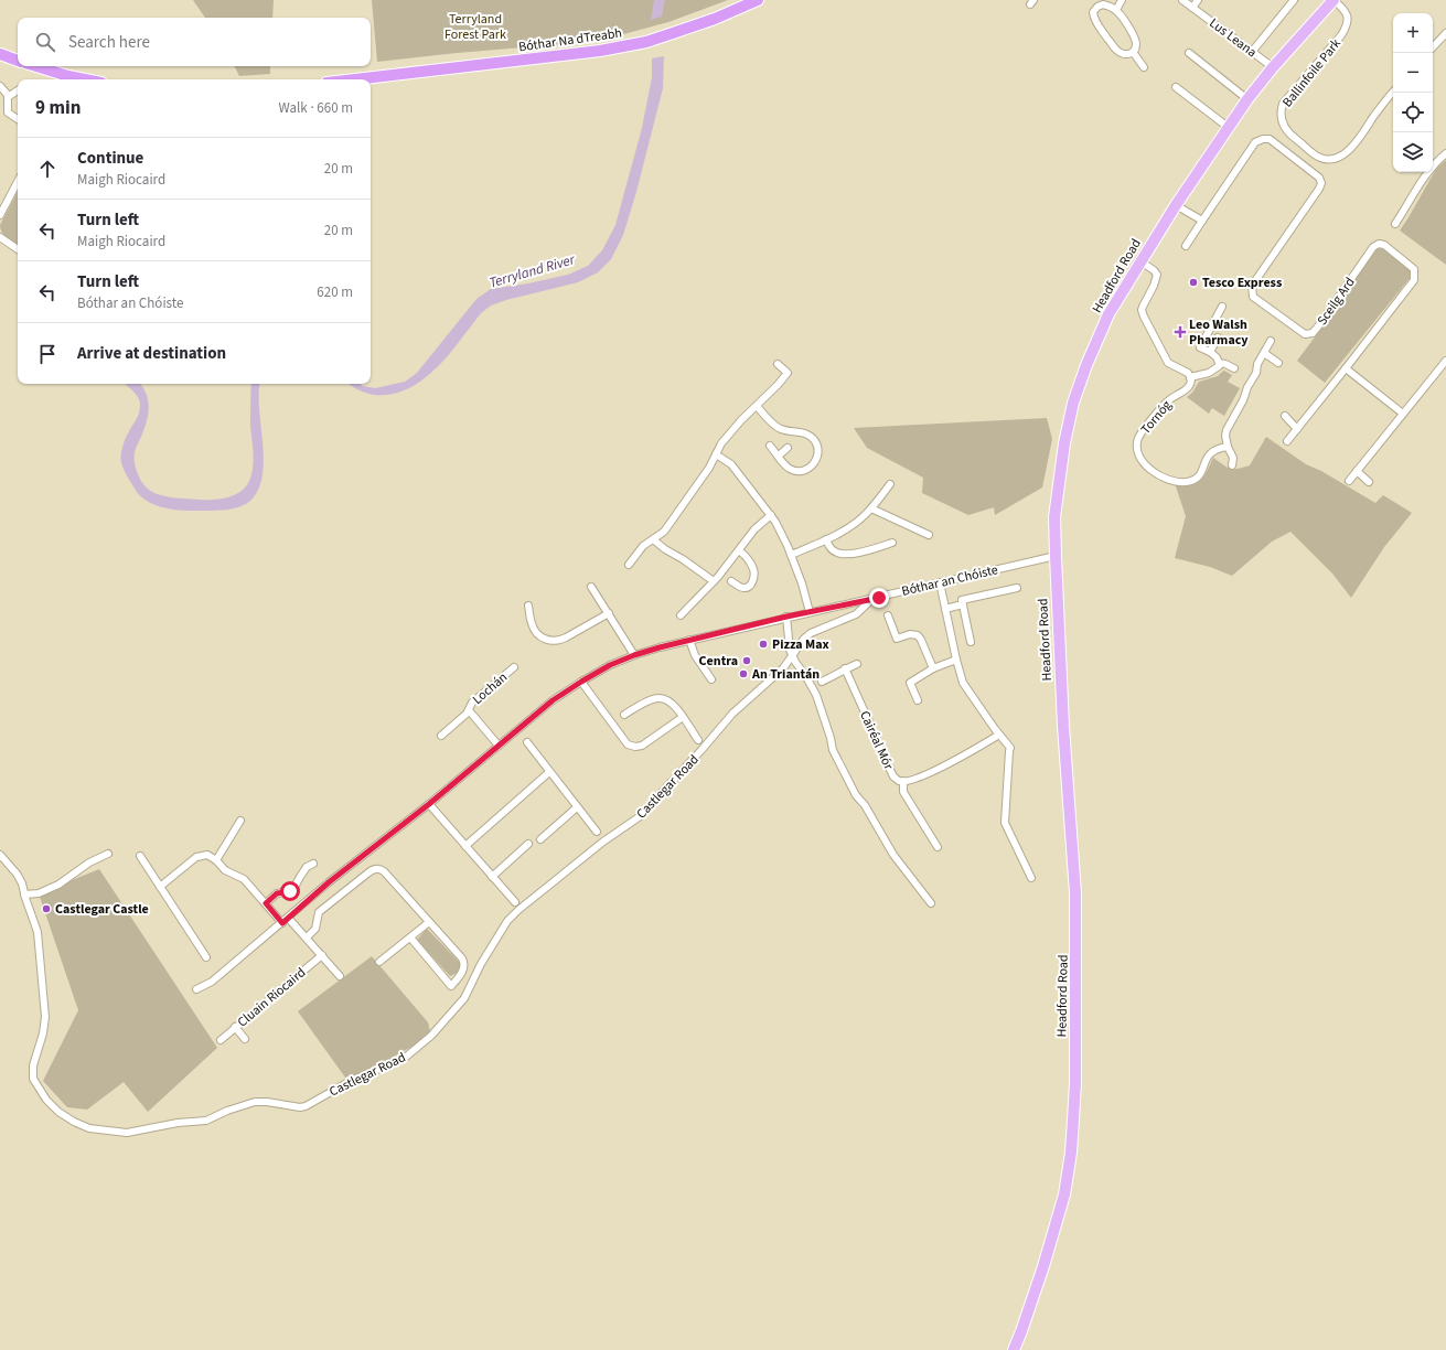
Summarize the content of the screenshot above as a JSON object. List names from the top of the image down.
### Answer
{
  "streets": {
    "highway": ["Bóthar Na dTreabh"],
    "main road": ["Headford Road"],
    "street": [
      "Lus Leana",
      "Ballinfoile Park",
      "Sceilg Ard",
      "Tornóg",
      "Bóthar an Chóiste",
      "Lochán",
      "Cairéal Mór",
      "Castlegar Road",
      "Cluain Riocaird"
    ]
  },
  "crossings": [
    ["Lus Leana", "Headford Road"],
    ["Ballinfoile Park", "Headford Road"],
    ["Headford Road", "Bóthar an Chóiste"],
    ["Bóthar an Chóiste", "Lochán"],
    ["Bóthar an Chóiste", "Castlegar Road"]
  ],
  "water": ["Terryland River"],
  "parks": ["Terryland Forest Park"],
  "places": {
    "other": [
      "Tesco Express",
      "Pizza Max",
      "Centra",
      "An Triantán",
      "Castlegar Castle"
    ],
    "health": ["Leo Walsh Pharmacy"]
  },
  "page": {
    "map_buttons": ["+", "−"],
    "search": "Search here",
    "heading": ["9 min", "Walk · 660 m"],
    "list": [
      ["Continue", "Maigh Riocaird", "20 m"],
      ["Turn left", "Maigh Riocaird", "20 m"],
      ["Turn left", "Bóthar an Chóiste", "620 m"],
      "Arrive at destination"
    ]
  }
}
